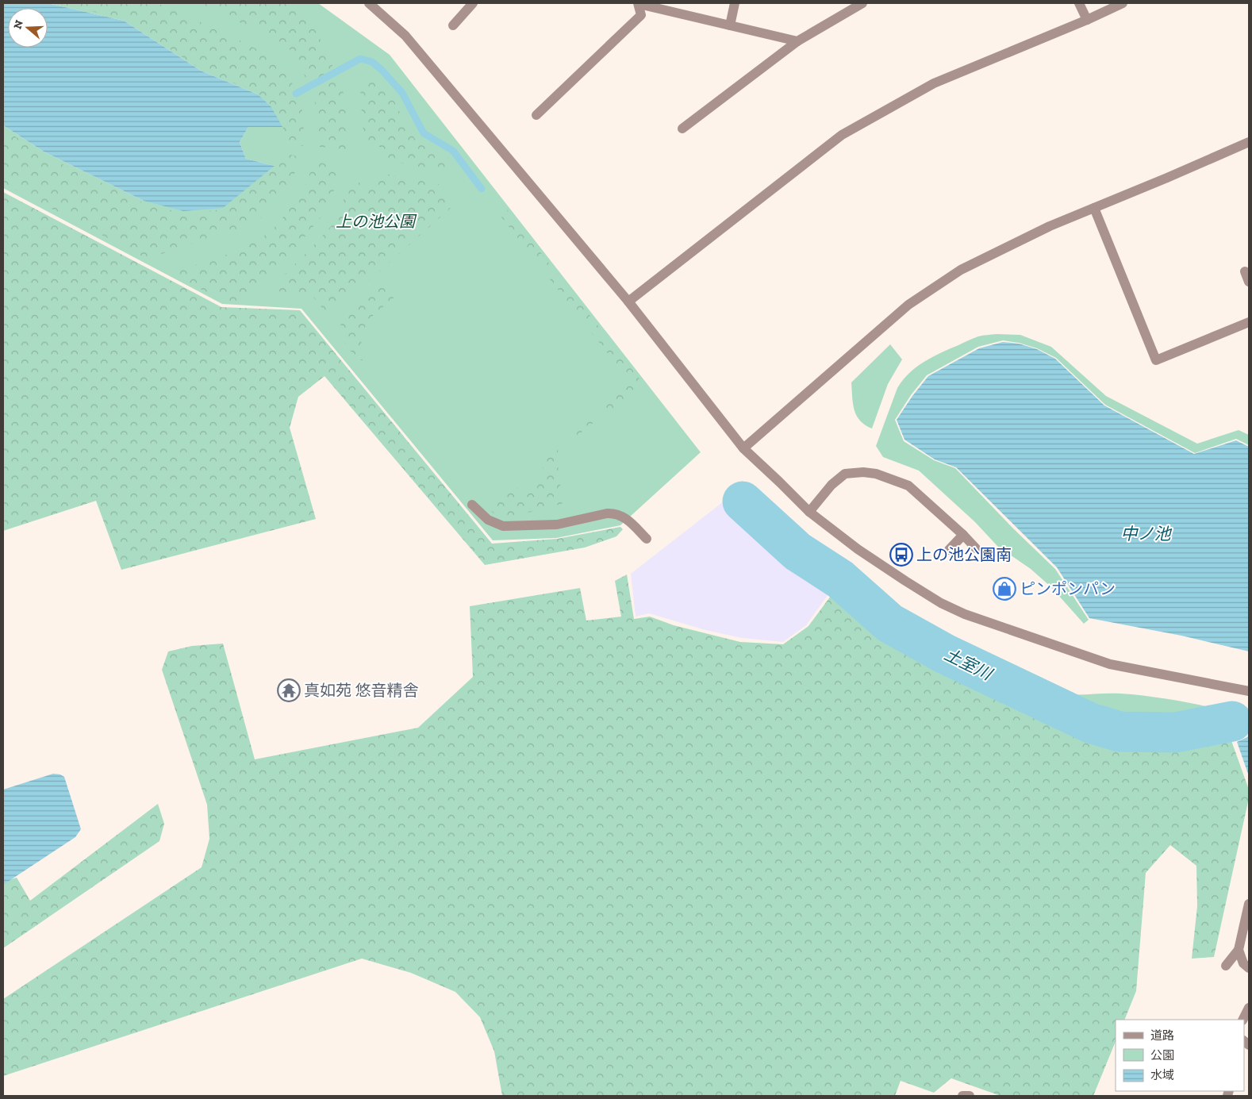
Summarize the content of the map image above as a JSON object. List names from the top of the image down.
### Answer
{
  "water": ["中ノ池", "土室川"],
  "parks": ["上の池公園"],
  "places": {
    "bus stop": ["上の池公園南"],
    "shop": ["ピンポンパン"],
    "temple": ["真如苑 悠音精舎"]
  },
  "legend": ["道路", "公園", "水域"],
  "north": "left"
}
